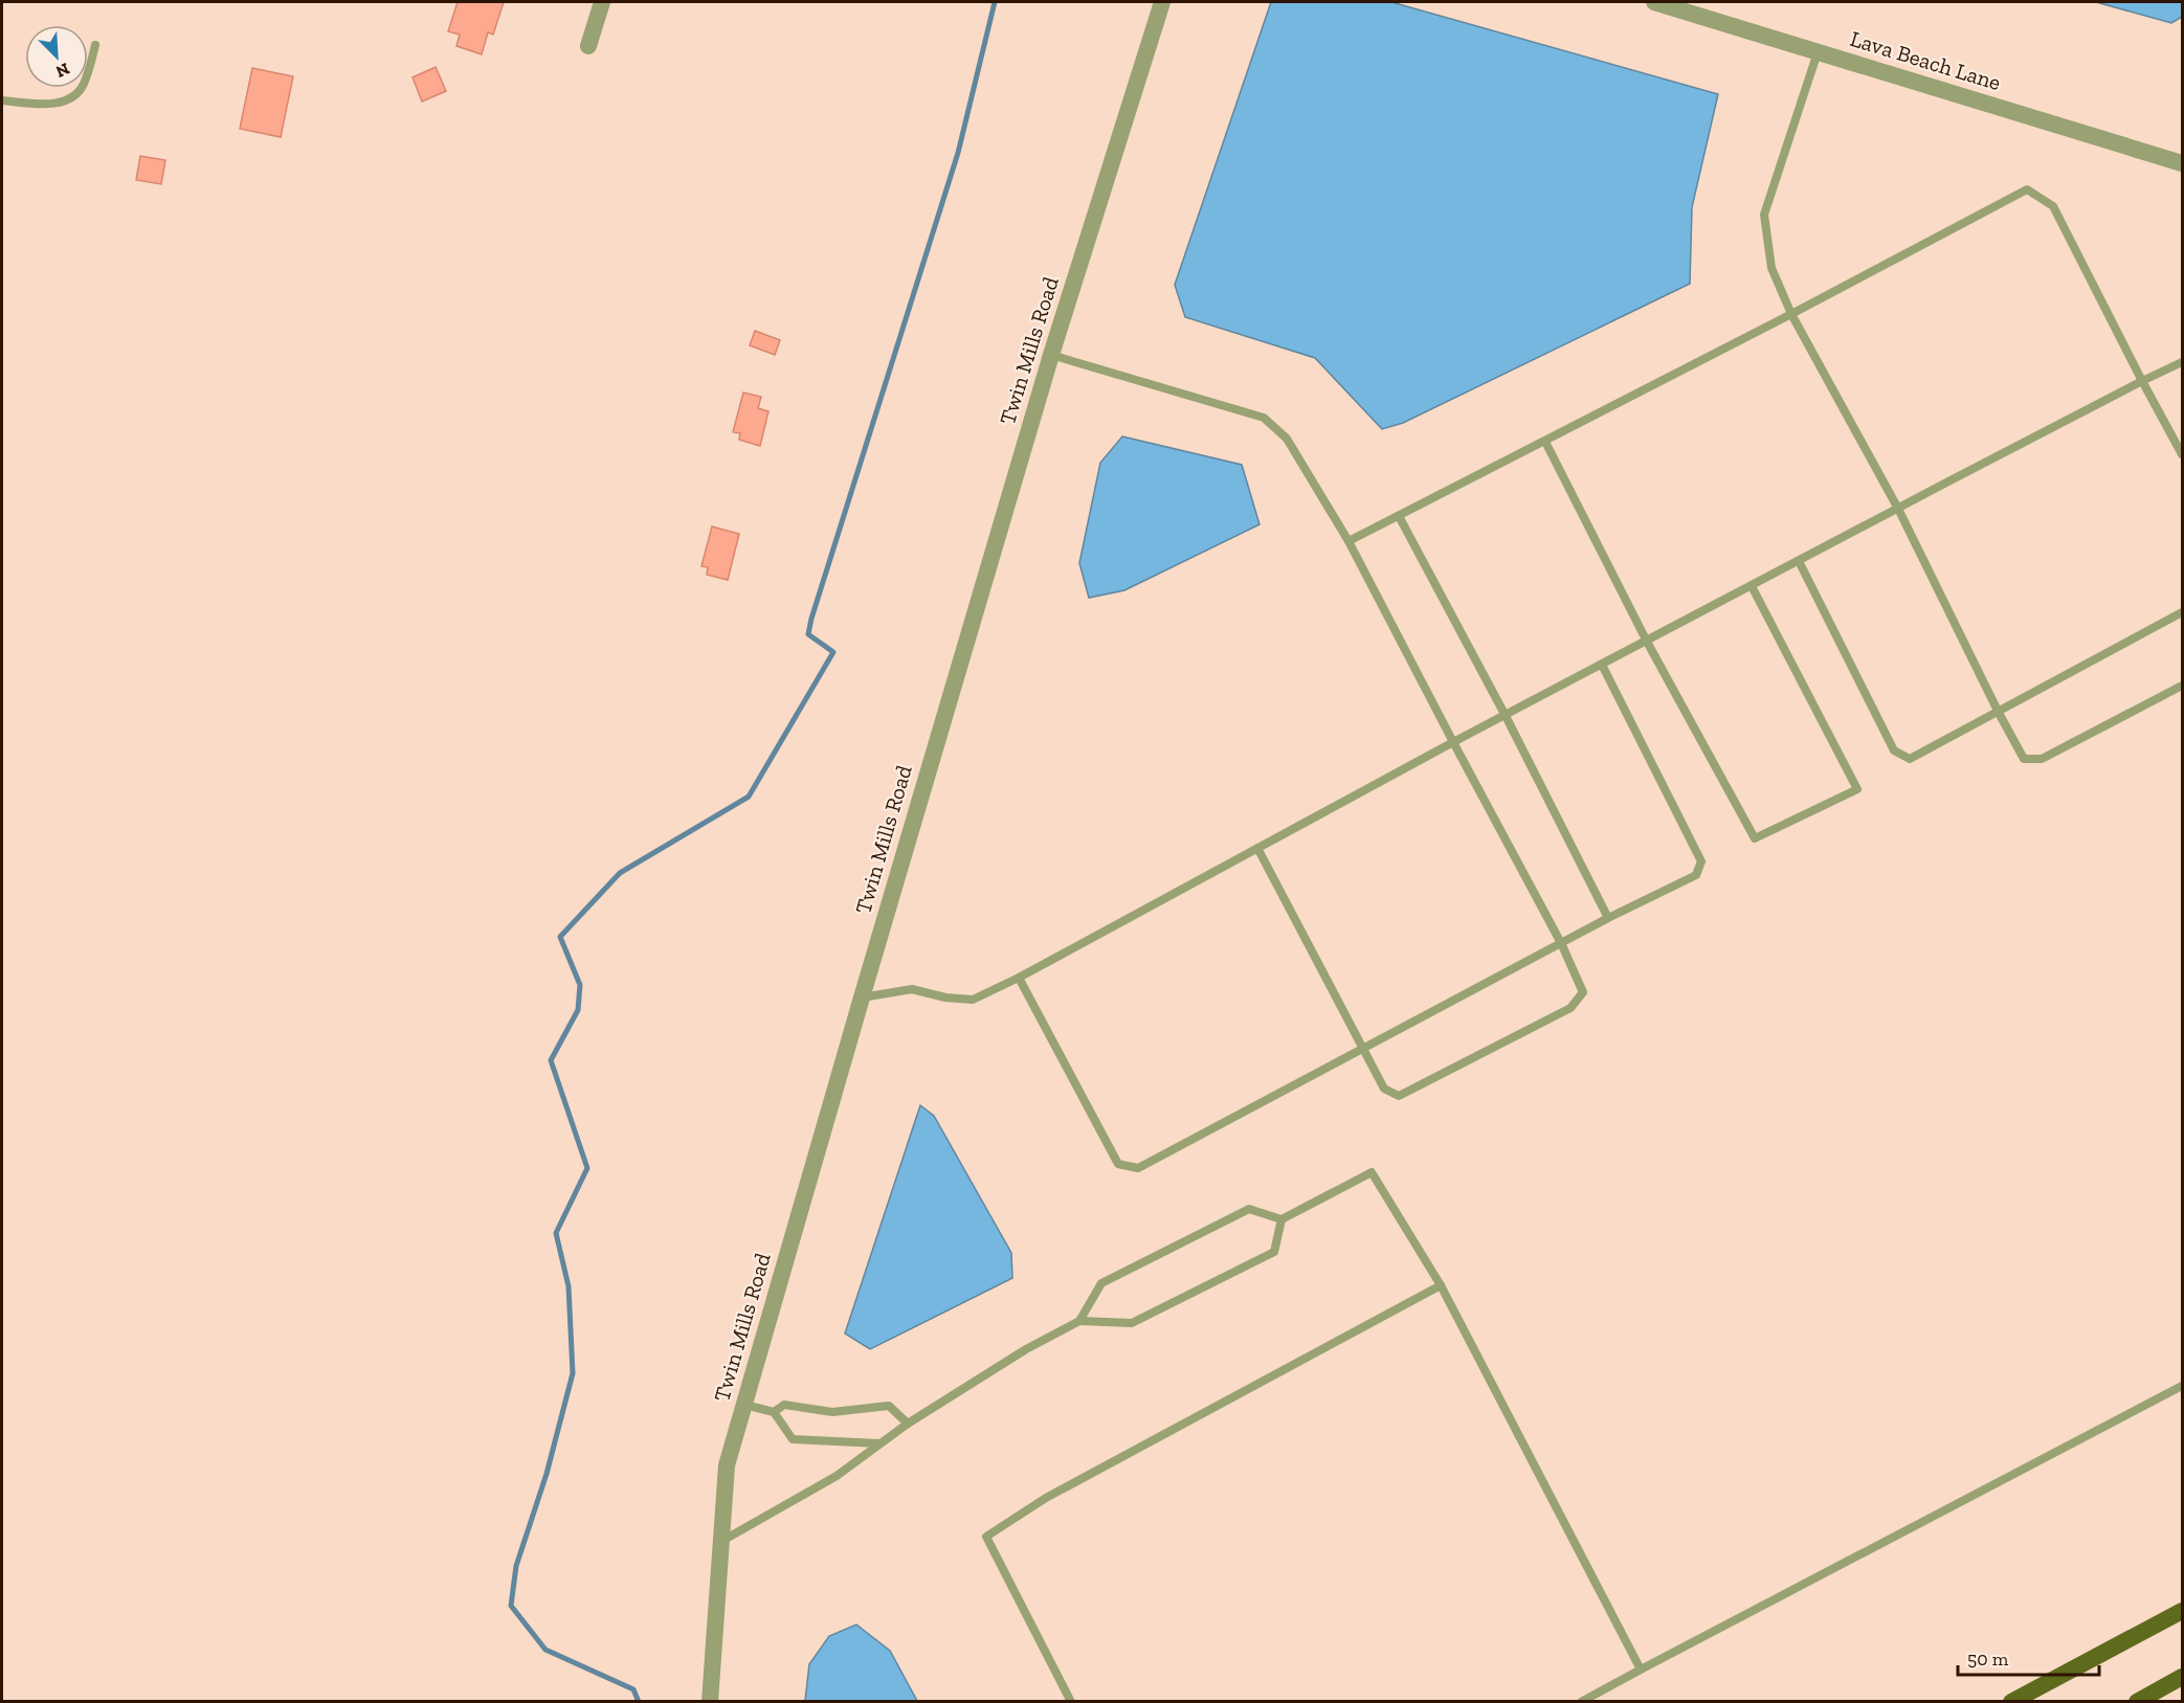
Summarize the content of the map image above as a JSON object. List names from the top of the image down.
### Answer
{
  "streets": {
    "street": ["Lava Beach Lane", "Twin Mills Road"]
  },
  "scale_bar": "50 m",
  "north": "bottom right"
}
